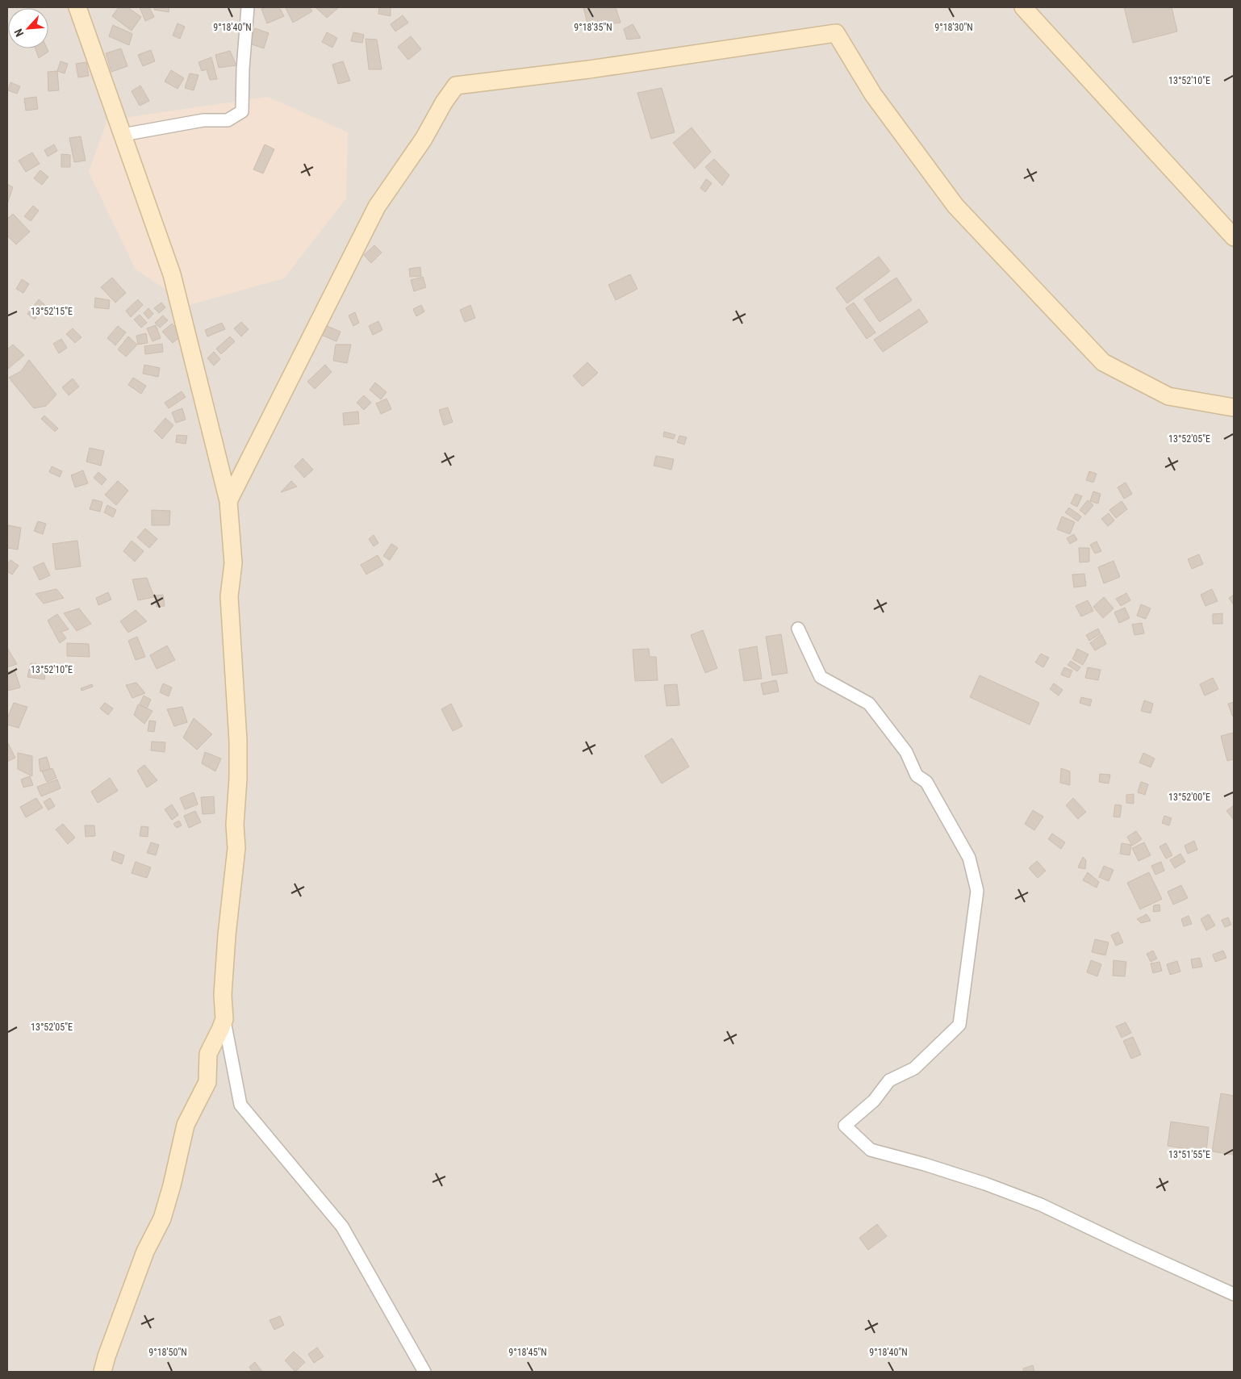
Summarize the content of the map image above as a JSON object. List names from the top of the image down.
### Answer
{
  "north": "bottom left",
  "coordinates": [
    "9°18'35\"N",
    "9°18'30\"N",
    "9°18'40\"N",
    "13°52'10\"E",
    "13°52'15\"E",
    "13°52'05\"E",
    "13°52'00\"E",
    "13°51'55\"E",
    "9°18'50\"N",
    "9°18'45\"N"
  ]
}
